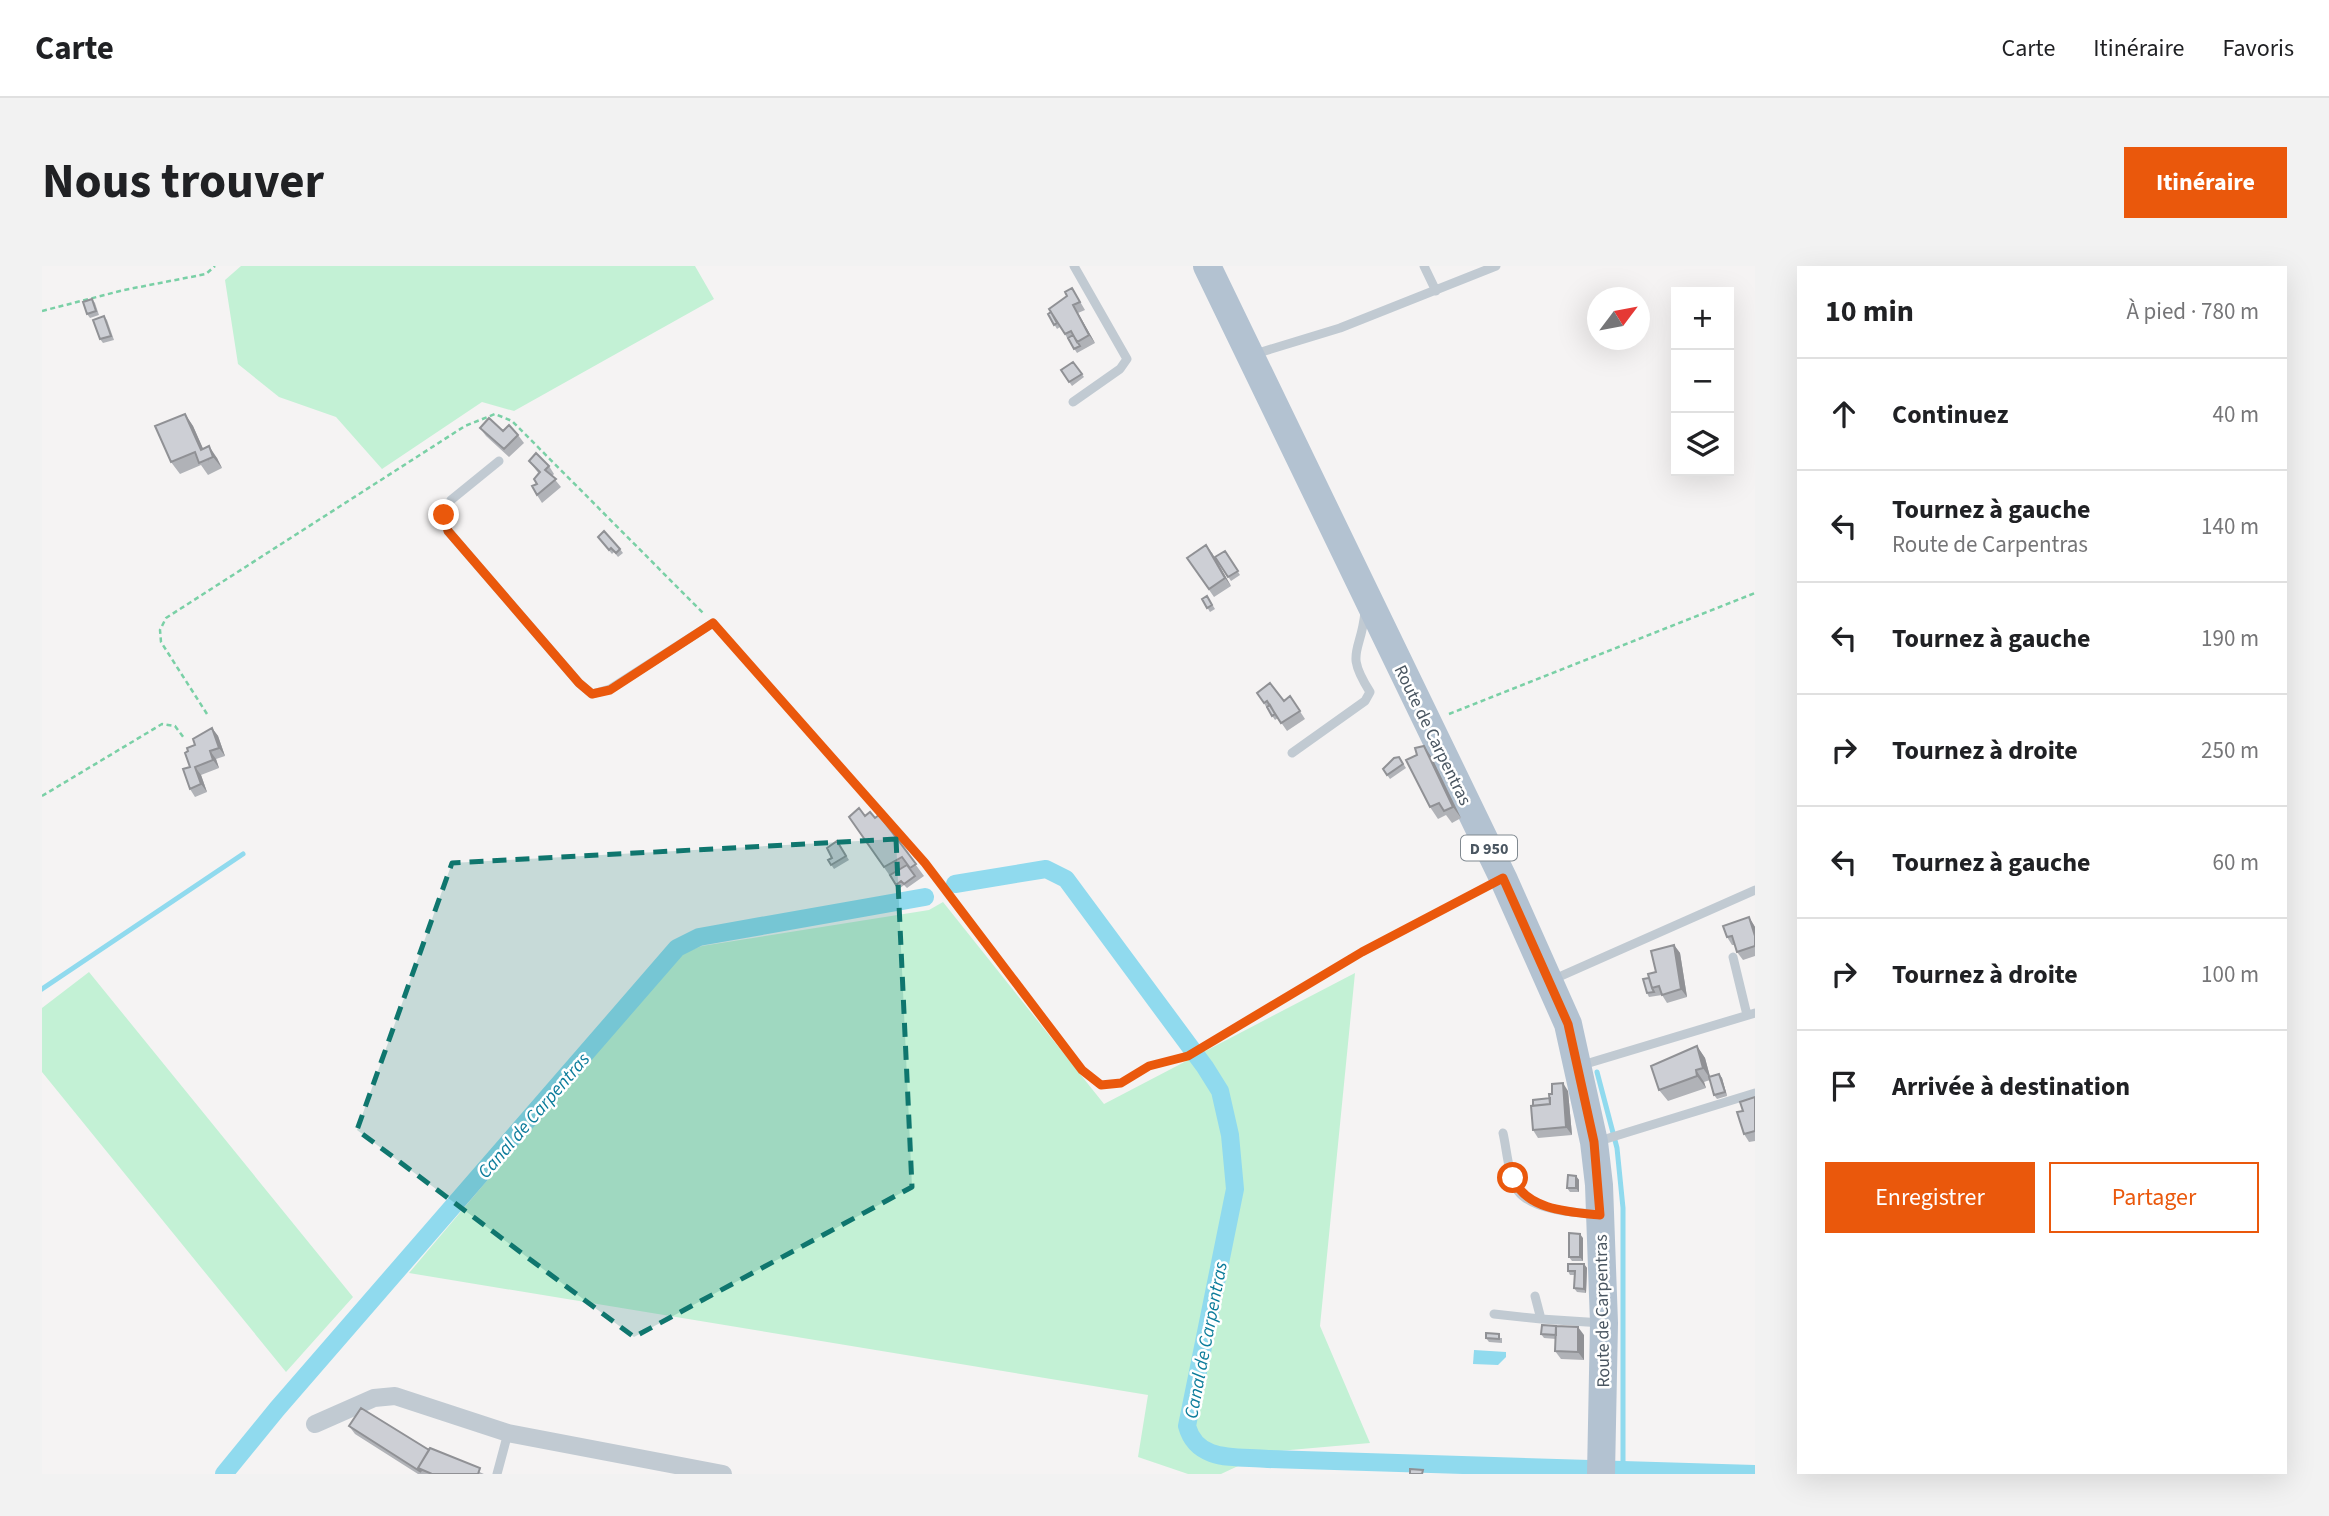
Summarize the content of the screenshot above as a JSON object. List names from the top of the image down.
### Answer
{
  "streets": {
    "main road": ["Route de Carpentras", "D 950"]
  },
  "water": ["Canal de Carpentras"],
  "north": "top right",
  "page": {
    "header": "Carte",
    "nav": ["Carte", "Itinéraire", "Favoris"],
    "title": "Nous trouver",
    "buttons": [
      "Itinéraire",
      ["Enregistrer", "Partager"]
    ],
    "heading": ["10 min", "À pied · 780 m"],
    "map_buttons": ["+", "−"],
    "list": [
      ["Continuez", "40 m"],
      ["Tournez à gauche", "Route de Carpentras", "140 m"],
      ["Tournez à gauche", "190 m"],
      ["Tournez à droite", "250 m"],
      ["Tournez à gauche", "60 m"],
      ["Tournez à droite", "100 m"],
      "Arrivée à destination"
    ]
  }
}
